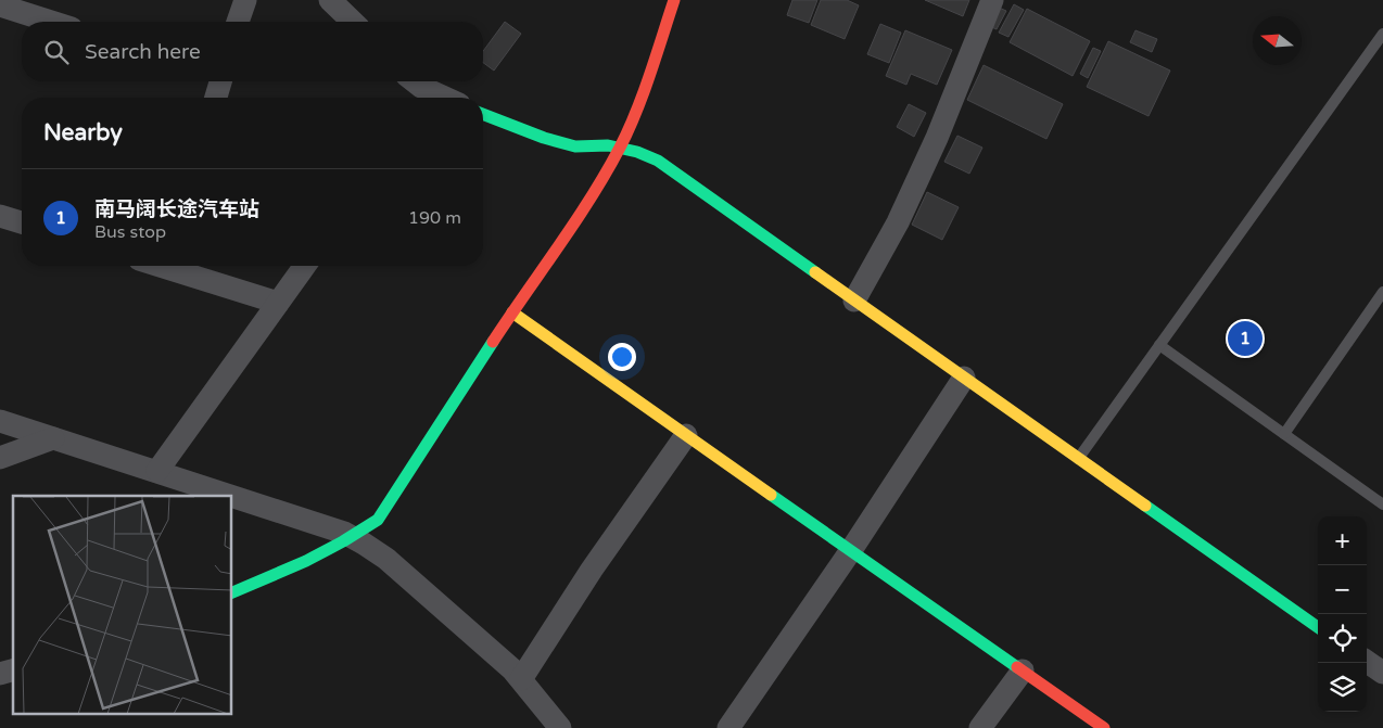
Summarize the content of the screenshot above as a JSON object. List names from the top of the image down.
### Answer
{
  "north": "left",
  "page": {
    "search": "Search here",
    "heading": "Nearby",
    "list": [
      {
        "mark": "1",
        "name": "南马阔长途汽车站",
        "note": "Bus stop",
        "value": "190 m"
      }
    ],
    "pins": "1",
    "map_buttons": ["+", "−"]
  }
}
